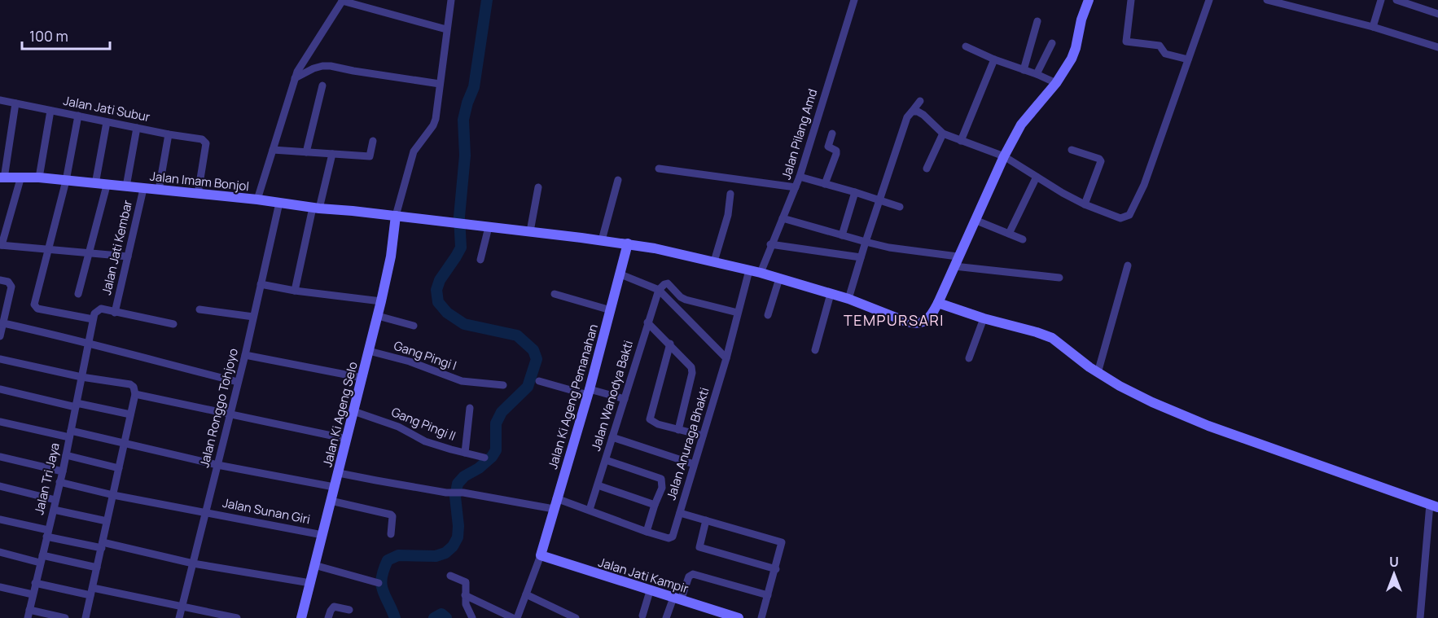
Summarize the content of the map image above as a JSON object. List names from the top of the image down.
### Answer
{
  "streets": {
    "main road": [
      "Jalan Imam Bonjol",
      "Jalan Ki Ageng Pemanahan",
      "Jalan Ki Ageng Selo",
      "Jalan Jati Kampir"
    ],
    "street": [
      "Jalan Jati Subur",
      "Jalan Pilang Amd",
      "Jalan Jati Kembar",
      "Gang Pingi I",
      "Jalan Wanodya Bakti",
      "Jalan Ronggo Tohjoyo",
      "Gang Pingi II",
      "Jalan Anuraga Bhakti",
      "Jalan Tri Jaya",
      "Jalan Sunan Giri"
    ]
  },
  "crossings": [
    ["Jalan Jati Subur", "Jalan Imam Bonjol"],
    ["Jalan Pilang Amd", "Jalan Imam Bonjol"],
    ["Jalan Imam Bonjol", "Jalan Jati Kembar"],
    ["Jalan Imam Bonjol", "Jalan Ki Ageng Pemanahan"],
    ["Jalan Imam Bonjol", "Jalan Ronggo Tohjoyo"],
    ["Jalan Imam Bonjol", "Jalan Ki Ageng Selo"],
    ["Jalan Imam Bonjol", "Jalan Anuraga Bhakti"],
    ["Gang Pingi I", "Jalan Ki Ageng Selo"],
    ["Jalan Ki Ageng Pemanahan", "Jalan Jati Kampir"],
    ["Jalan Ronggo Tohjoyo", "Jalan Sunan Giri"],
    ["Jalan Ki Ageng Selo", "Gang Pingi II"],
    ["Jalan Ki Ageng Selo", "Jalan Sunan Giri"],
    ["Jalan Tri Jaya", "Jalan Sunan Giri"]
  ],
  "districts": ["TEMPURSARI"],
  "scale_bar": "100 m",
  "north": "top"
}
